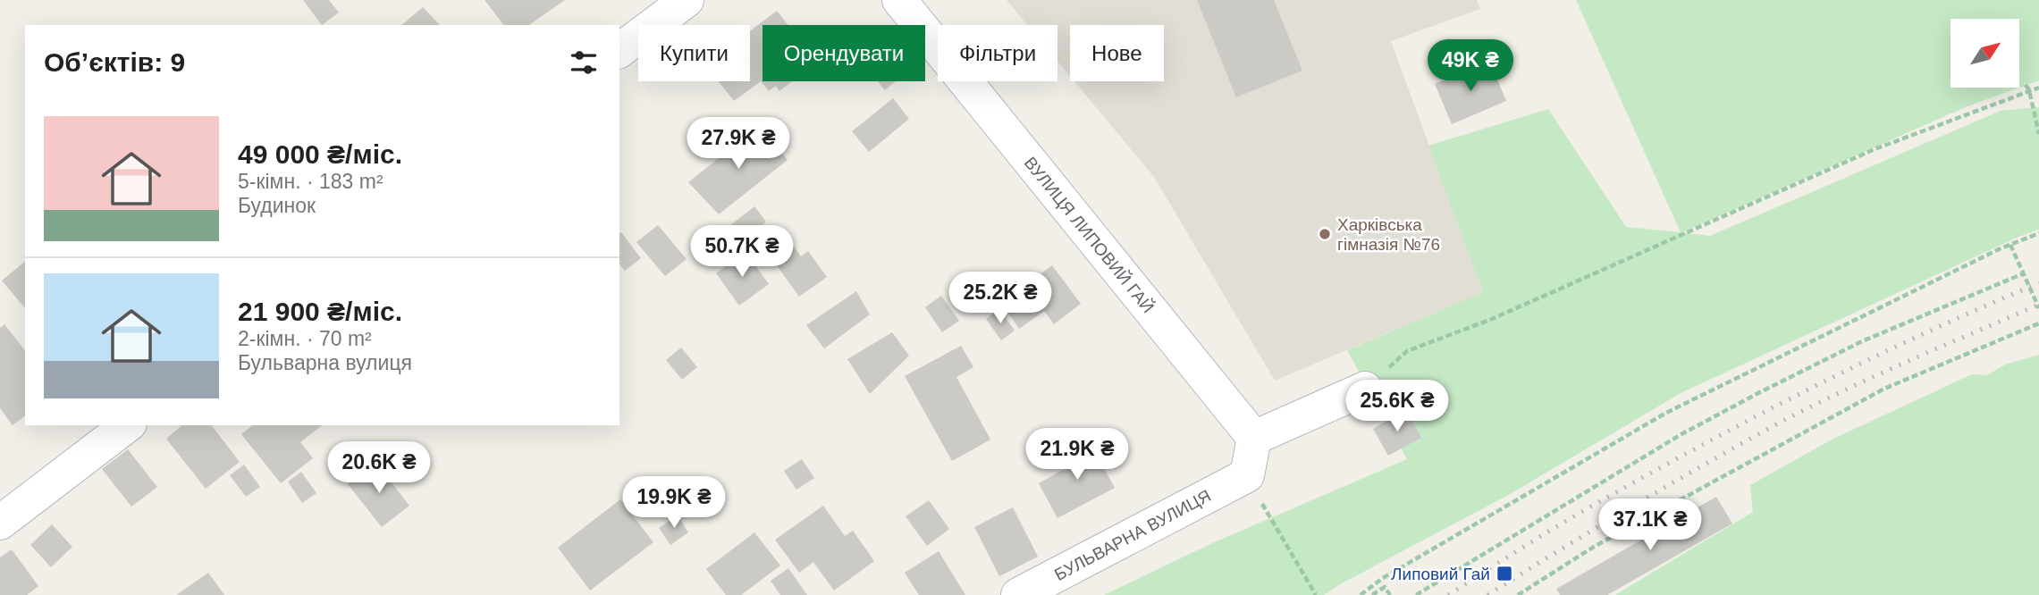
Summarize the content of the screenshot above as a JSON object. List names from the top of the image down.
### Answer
{
  "streets": {
    "street": ["ВУЛИЦЯ ЛИПОВИЙ ГАЙ", "БУЛЬВАРНА ВУЛИЦЯ"]
  },
  "crossings": [
    ["ВУЛИЦЯ ЛИПОВИЙ ГАЙ", "БУЛЬВАРНА ВУЛИЦЯ"]
  ],
  "places": {
    "other": ["Харківська гімназія №76"],
    "transit": ["Липовий Гай"]
  },
  "north": "top right",
  "page": {
    "chip": [
      "Купити",
      "Орендувати",
      "Фільтри",
      "Нове"
    ],
    "heading": "Об’єктів: 9",
    "price": [
      "49K ₴",
      "27.9K ₴",
      "50.7K ₴",
      "25.2K ₴",
      "25.6K ₴",
      "21.9K ₴",
      "20.6K ₴",
      "19.9K ₴",
      "37.1K ₴"
    ],
    "list": [
      {
        "name": "49 000 ₴/міс.",
        "note": "5-кімн. · 183 m² · Будинок"
      },
      {
        "name": "21 900 ₴/міс.",
        "note": "2-кімн. · 70 m² · Бульварна вулиця"
      }
    ]
  }
}
